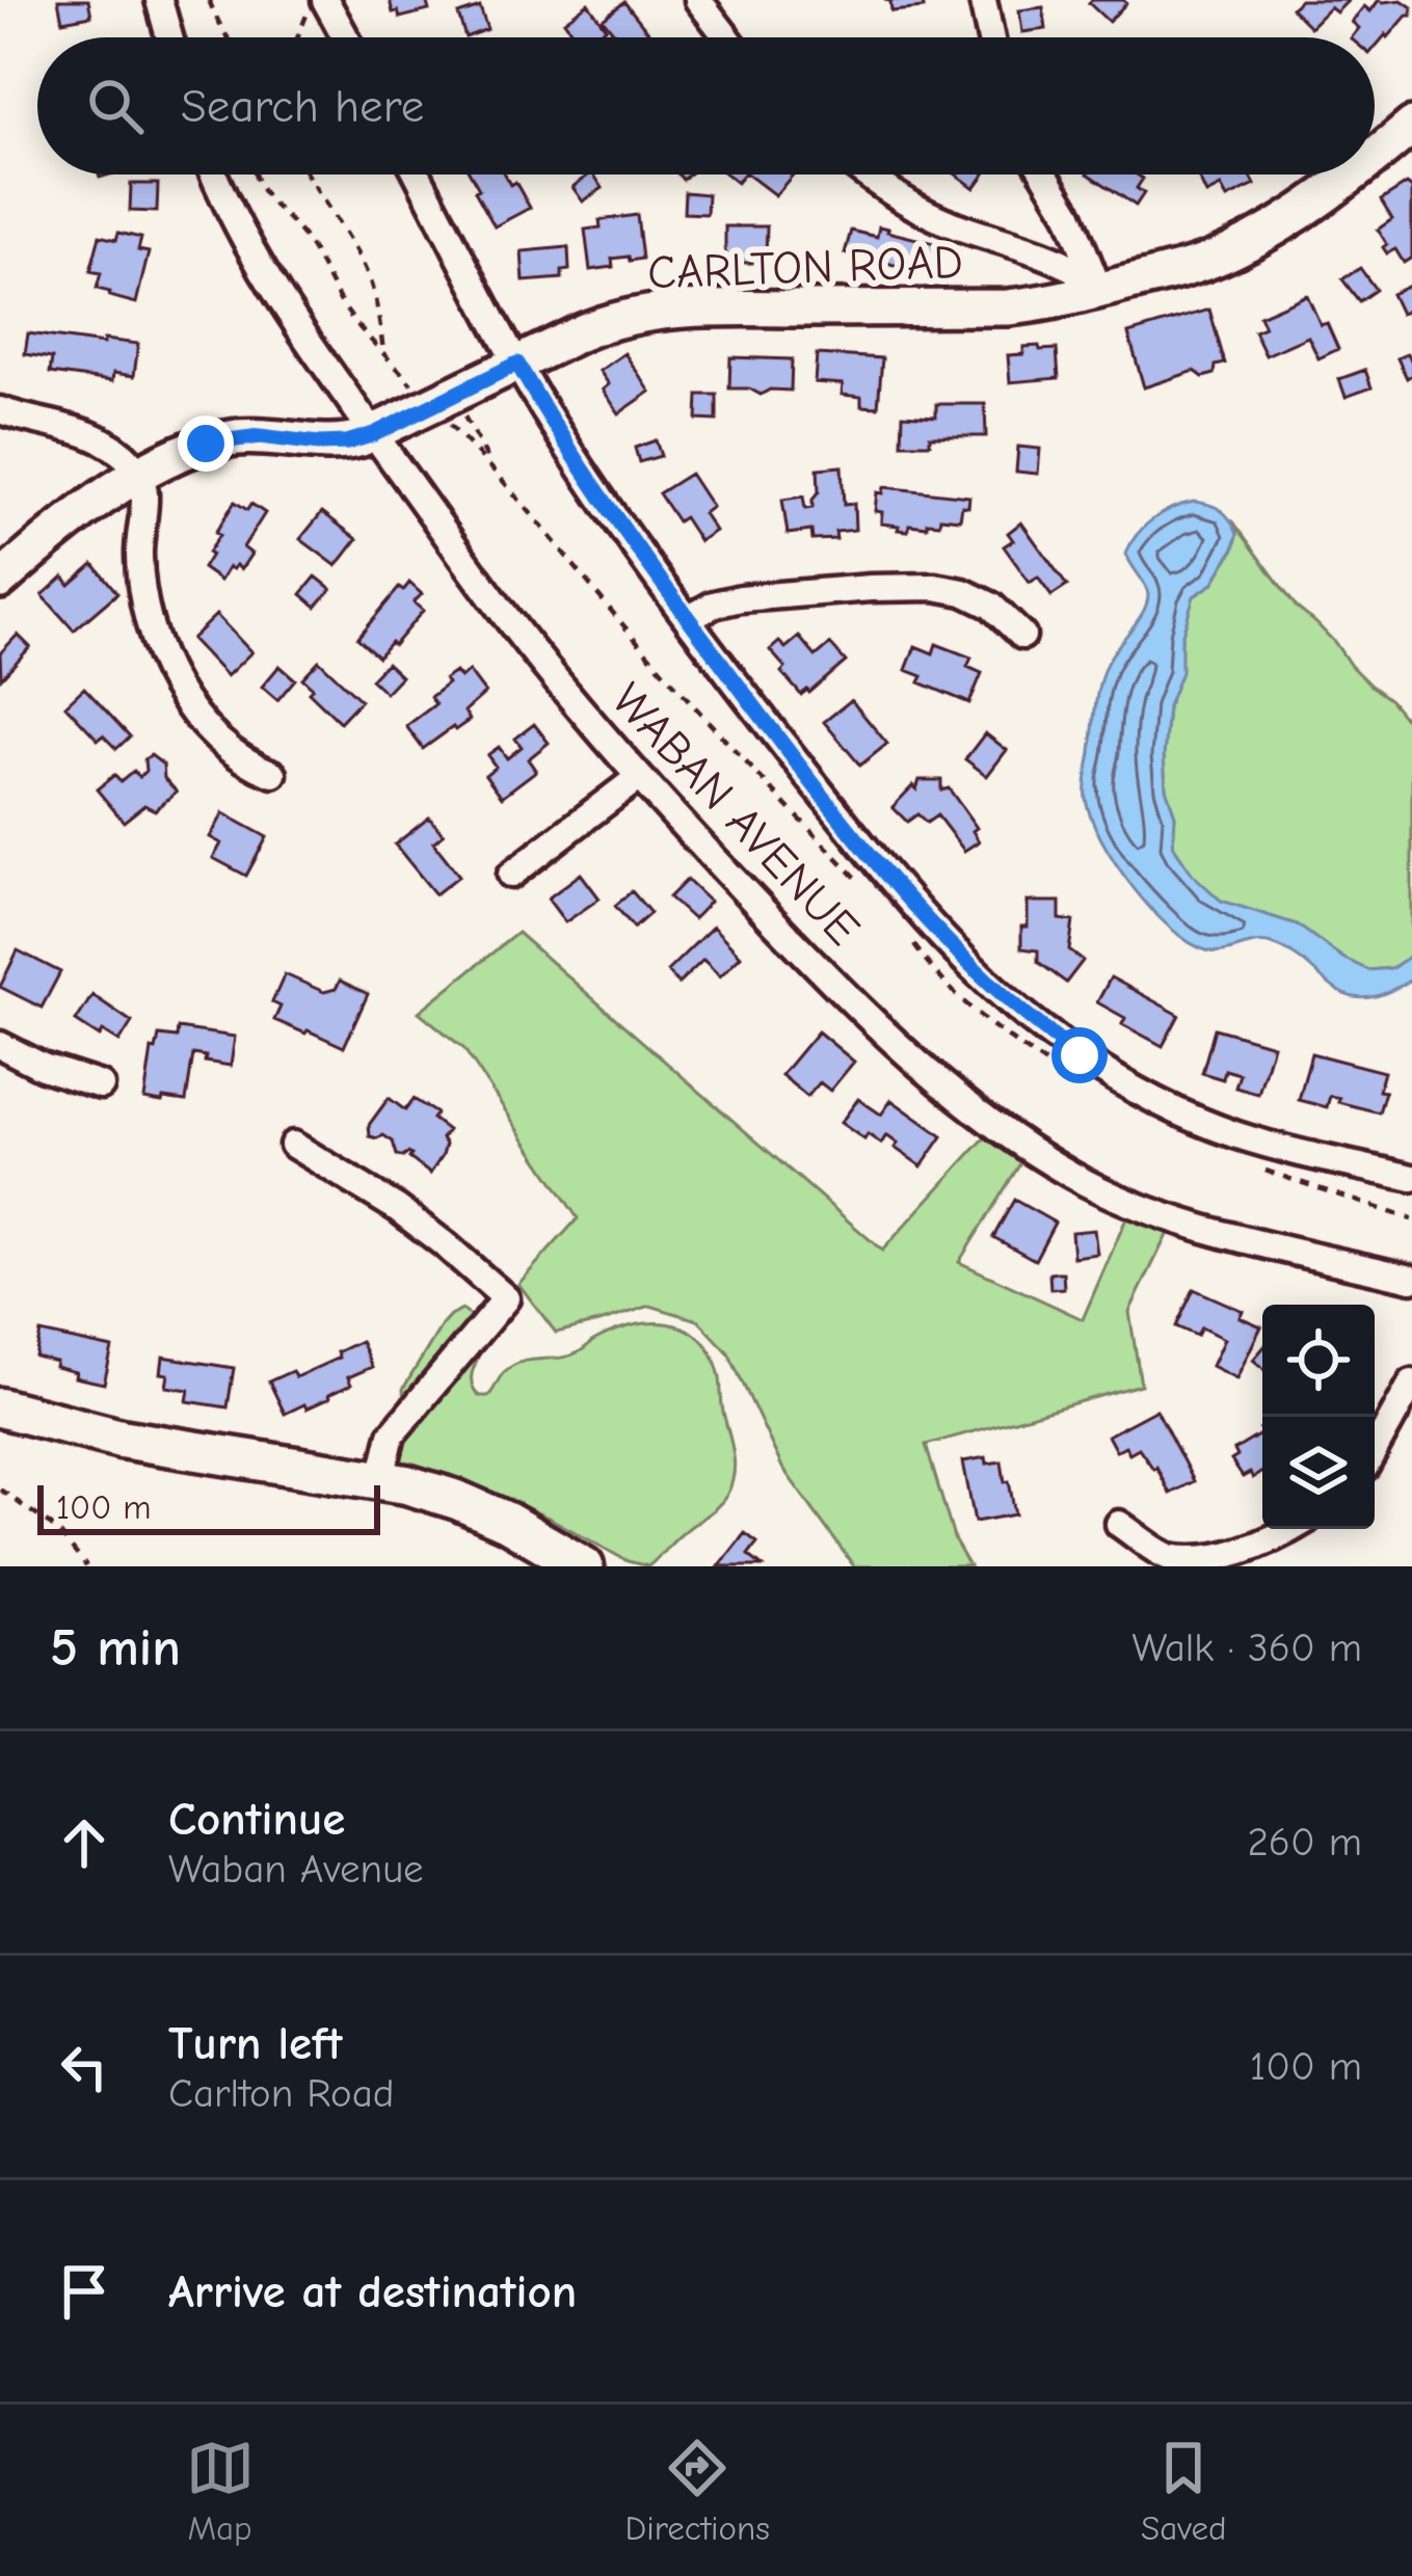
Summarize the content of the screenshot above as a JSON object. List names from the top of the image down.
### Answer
{
  "streets": {
    "street": ["CARLTON ROAD", "WABAN AVENUE"]
  },
  "crossings": [
    ["CARLTON ROAD", "WABAN AVENUE"]
  ],
  "scale_bar": "100 m",
  "page": {
    "search": "Search here",
    "scale": "100 m",
    "heading": ["5 min", "Walk · 360 m"],
    "list": [
      ["Continue", "Waban Avenue", "260 m"],
      ["Turn left", "Carlton Road", "100 m"],
      "Arrive at destination"
    ],
    "nav": ["Map", "Directions", "Saved"]
  }
}
